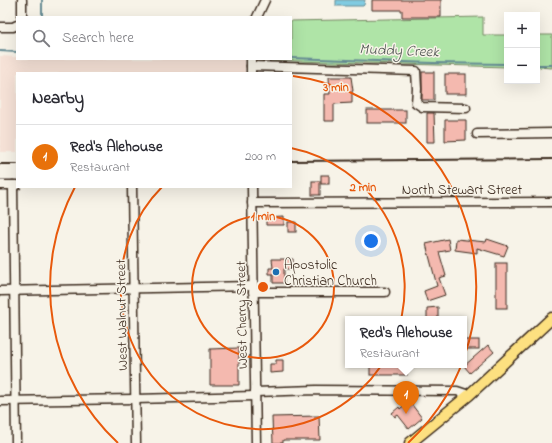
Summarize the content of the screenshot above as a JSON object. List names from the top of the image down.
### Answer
{
  "streets": {
    "street": ["North Stewart Street", "West Walnut Street", "West Cherry Street"]
  },
  "crossings": [
    ["North Stewart Street", "West Cherry Street"]
  ],
  "water": ["Muddy Creek"],
  "places": ["Apostolic Christian Church"],
  "page": {
    "map_buttons": ["+", "−"],
    "search": "Search here",
    "heading": "Nearby",
    "list": [
      {
        "mark": "1",
        "name": "Red's Alehouse",
        "note": "Restaurant",
        "value": "200 m"
      }
    ],
    "popup": ["Red's Alehouse", "Restaurant"],
    "pins": "1"
  },
  "rings": ["3 min", "2 min", "1 min"]
}
